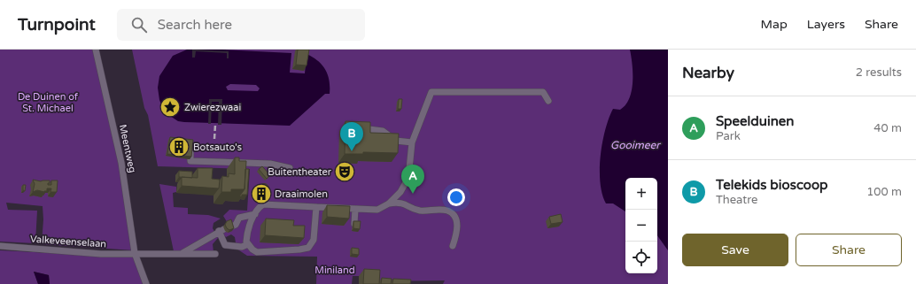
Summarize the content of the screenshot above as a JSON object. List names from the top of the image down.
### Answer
{
  "streets": {
    "street": ["Meentweg", "Valkeveenselaan"]
  },
  "crossings": [
    ["Meentweg", "Valkeveenselaan"]
  ],
  "water": ["Gooimeer"],
  "parks": ["De Duinen of St. Michael", "Miniland"],
  "places": {
    "place": ["Zwierezwaai"],
    "building": ["Botsauto's", "Draaimolen"],
    "theatre": ["Buitentheater"]
  },
  "page": {
    "header": "Turnpoint",
    "search": "Search here",
    "nav": ["Map", "Layers", "Share"],
    "heading": ["Nearby", "2 results"],
    "list": [
      {
        "mark": "A",
        "name": "Speelduinen",
        "note": "Park",
        "value": "40 m"
      },
      {
        "mark": "B",
        "name": "Telekids bioscoop",
        "note": "Theatre",
        "value": "100 m"
      }
    ],
    "pins": ["B", "A"],
    "map_buttons": ["+", "−"],
    "buttons": ["Save", "Share"]
  }
}
